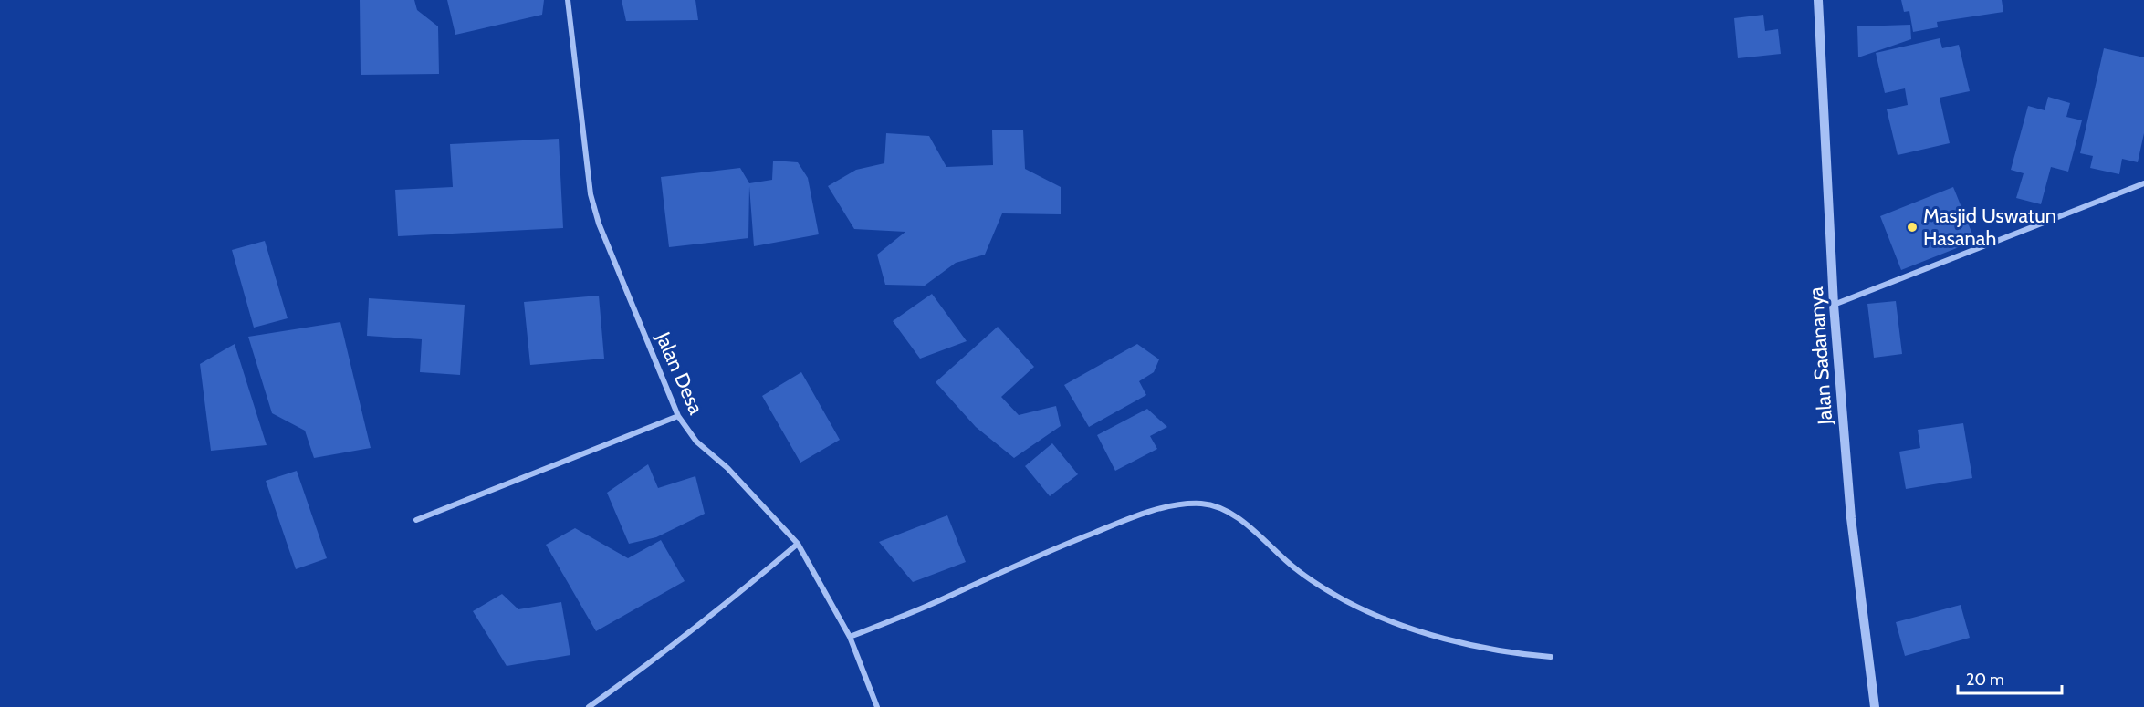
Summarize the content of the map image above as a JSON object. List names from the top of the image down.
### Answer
{
  "streets": {
    "street": ["Jalan Sadananya", "Jalan Desa"]
  },
  "places": ["Masjid Uswatun Hasanah"],
  "scale_bar": "20 m"
}
